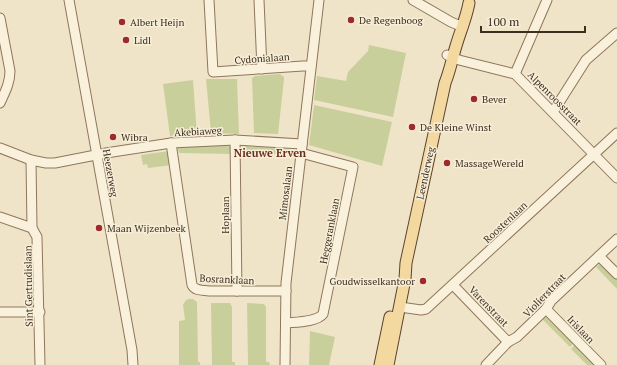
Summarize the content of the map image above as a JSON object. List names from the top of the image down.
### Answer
{
  "streets": {
    "main road": ["Leenderweg"],
    "street": [
      "Cydonialaan",
      "Alpenroosstraat",
      "Akebiaweg",
      "Heezerweg",
      "Mimosalaan",
      "Hoplaan",
      "Roostenlaan",
      "Heggeranklaan",
      "Bosranklaan",
      "Sint Gertrudislaan",
      "Violierstraat",
      "Varenstraat",
      "Irislaan"
    ]
  },
  "crossings": [
    ["Cydonialaan", "Mimosalaan"],
    ["Alpenroosstraat", "Leenderweg"],
    ["Alpenroosstraat", "Roostenlaan"],
    ["Akebiaweg", "Heezerweg"],
    ["Akebiaweg", "Mimosalaan"],
    ["Akebiaweg", "Hoplaan"],
    ["Akebiaweg", "Heggeranklaan"],
    ["Akebiaweg", "Bosranklaan"],
    ["Akebiaweg", "Sint Gertrudislaan"],
    ["Leenderweg", "Roostenlaan"],
    ["Mimosalaan", "Heggeranklaan"],
    ["Mimosalaan", "Bosranklaan"],
    ["Hoplaan", "Bosranklaan"],
    ["Roostenlaan", "Varenstraat"],
    ["Violierstraat", "Varenstraat"],
    ["Violierstraat", "Irislaan"]
  ],
  "districts": ["Nieuwe Erven"],
  "places": [
    "De Regenboog",
    "Albert Heijn",
    "Lidl",
    "Bever",
    "De Kleine Winst",
    "Wibra",
    "MassageWereld",
    "Maan Wijzenbeek",
    "Goudwisselkantoor"
  ],
  "scale_bar": "100 m"
}
